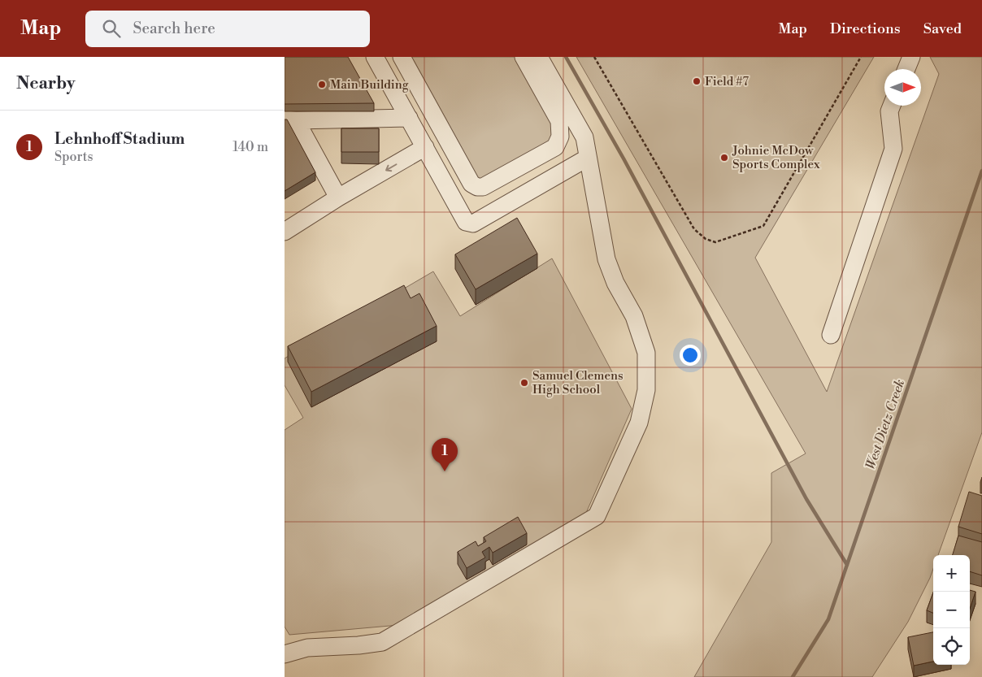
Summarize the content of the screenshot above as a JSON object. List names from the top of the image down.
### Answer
{
  "water": ["West Dietz Creek"],
  "places": [
    "Field #7",
    "Main Building",
    "Johnie McDow Sports Complex",
    "Samuel Clemens High School"
  ],
  "north": "right",
  "page": {
    "header": "Map",
    "search": "Search here",
    "nav": ["Map", "Directions", "Saved"],
    "heading": "Nearby",
    "list": [
      {
        "mark": "1",
        "name": "Lehnhoff Stadium",
        "note": "Sports",
        "value": "140 m"
      }
    ],
    "pins": "1",
    "map_buttons": ["+", "−"]
  }
}
